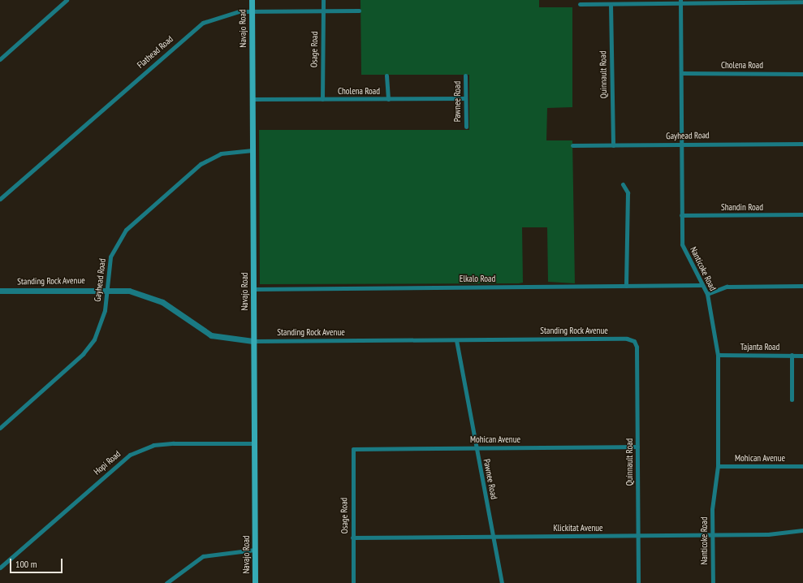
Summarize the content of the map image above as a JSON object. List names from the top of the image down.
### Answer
{
  "streets": {
    "main road": ["Navajo Road"],
    "street": [
      "Osage Road",
      "Flathead Road",
      "Cholena Road",
      "Quinnault Road",
      "Pawnee Road",
      "Gayhead Road",
      "Shandin Road",
      "Nanticoke Road",
      "Elkalo Road",
      "Standing Rock Avenue",
      "Tajanta Road",
      "Mohican Avenue",
      "Hopi Road",
      "Klickitat Avenue"
    ]
  },
  "crossings": [
    ["Navajo Road", "Flathead Road"],
    ["Navajo Road", "Cholena Road"],
    ["Navajo Road", "Gayhead Road"],
    ["Navajo Road", "Elkalo Road"],
    ["Navajo Road", "Standing Rock Avenue"],
    ["Navajo Road", "Hopi Road"],
    ["Osage Road", "Flathead Road"],
    ["Osage Road", "Cholena Road"],
    ["Osage Road", "Mohican Avenue"],
    ["Osage Road", "Klickitat Avenue"],
    ["Cholena Road", "Pawnee Road"],
    ["Cholena Road", "Nanticoke Road"],
    ["Quinnault Road", "Gayhead Road"],
    ["Quinnault Road", "Standing Rock Avenue"],
    ["Quinnault Road", "Mohican Avenue"],
    ["Quinnault Road", "Klickitat Avenue"],
    ["Pawnee Road", "Standing Rock Avenue"],
    ["Pawnee Road", "Mohican Avenue"],
    ["Pawnee Road", "Klickitat Avenue"],
    ["Gayhead Road", "Nanticoke Road"],
    ["Gayhead Road", "Standing Rock Avenue"],
    ["Shandin Road", "Nanticoke Road"],
    ["Nanticoke Road", "Elkalo Road"],
    ["Nanticoke Road", "Tajanta Road"],
    ["Nanticoke Road", "Mohican Avenue"],
    ["Nanticoke Road", "Klickitat Avenue"]
  ],
  "scale_bar": "100 m"
}
